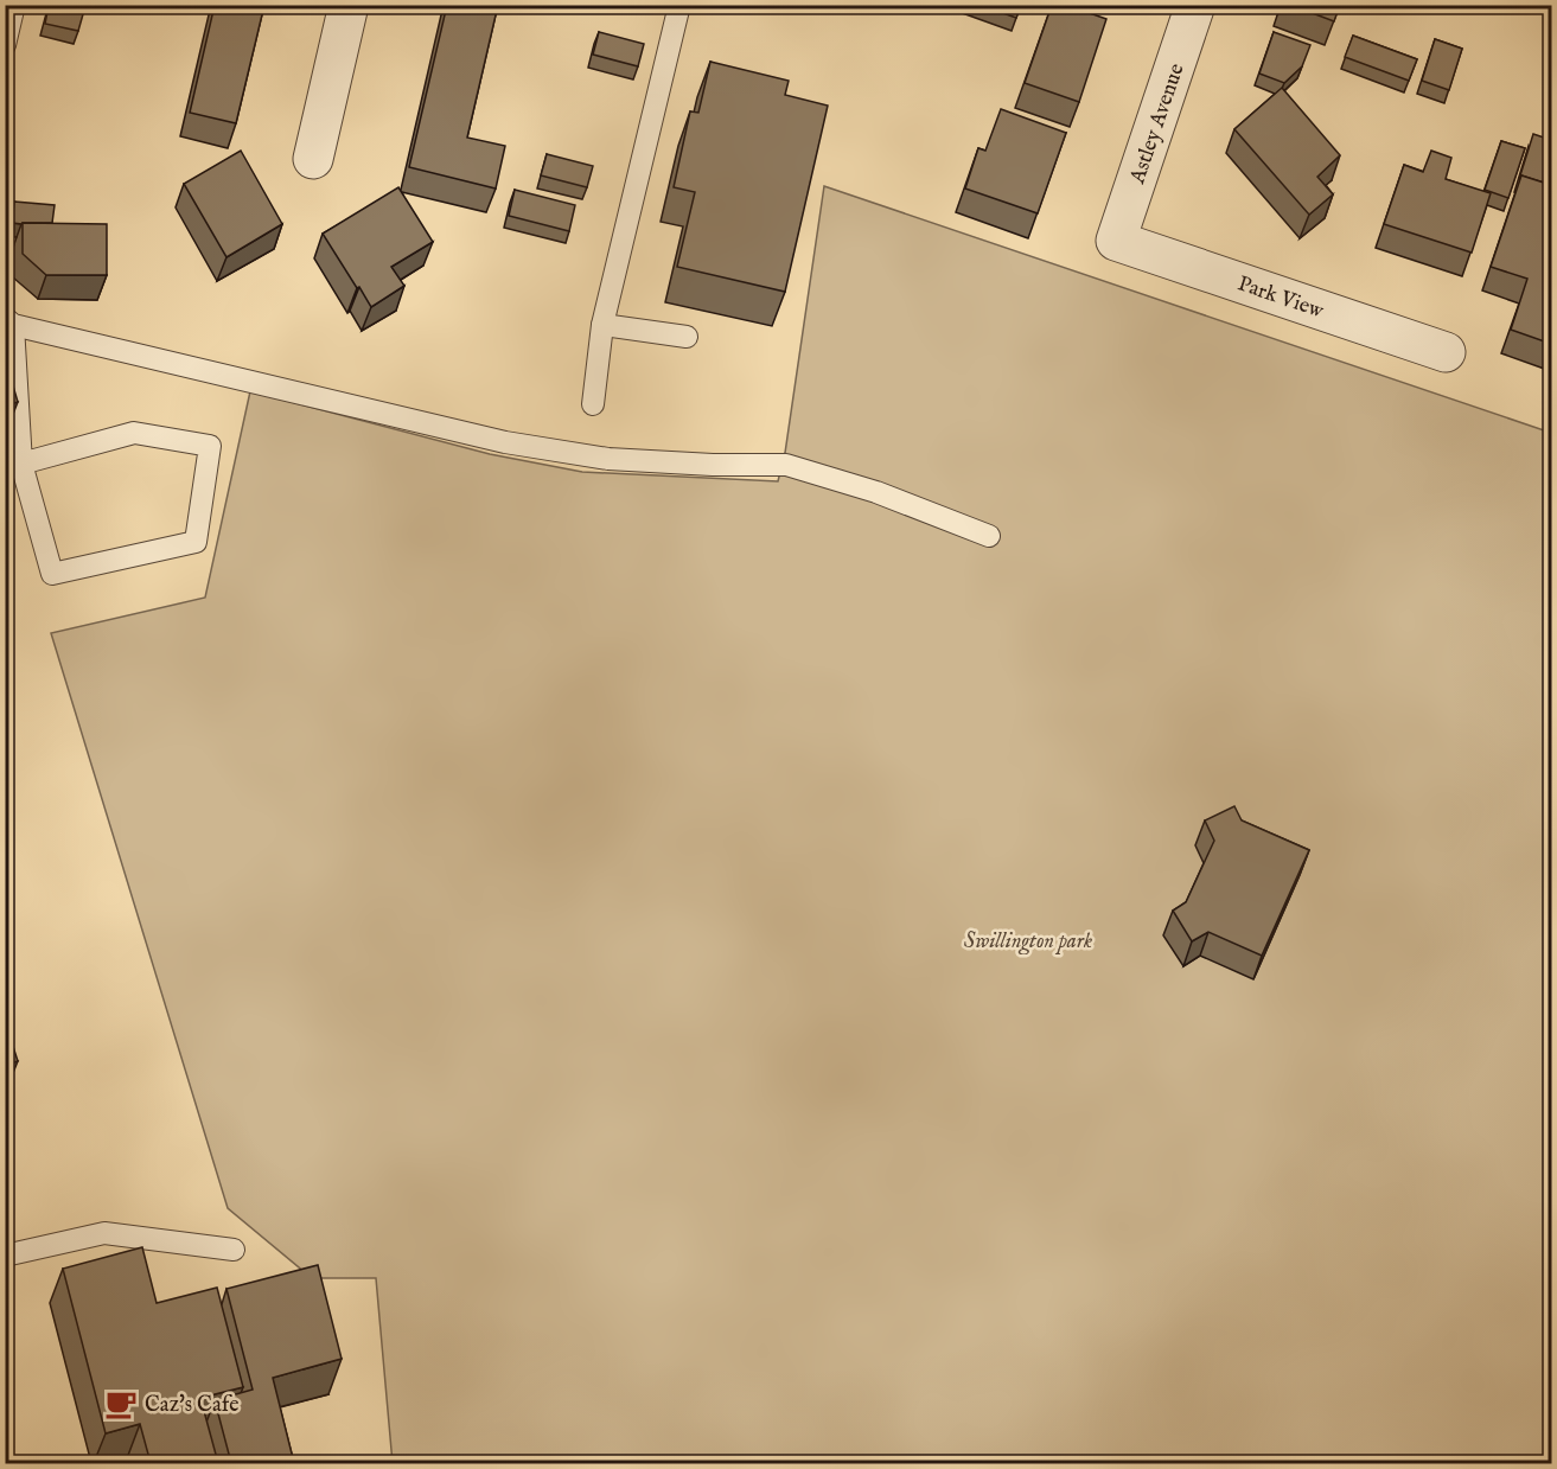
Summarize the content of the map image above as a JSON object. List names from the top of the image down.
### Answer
{
  "streets": {
    "street": ["Astley Avenue", "Park View"]
  },
  "crossings": [
    ["Astley Avenue", "Park View"]
  ],
  "parks": ["Swillington park"],
  "places": {
    "cafe": ["Caz's Cafe"]
  }
}
